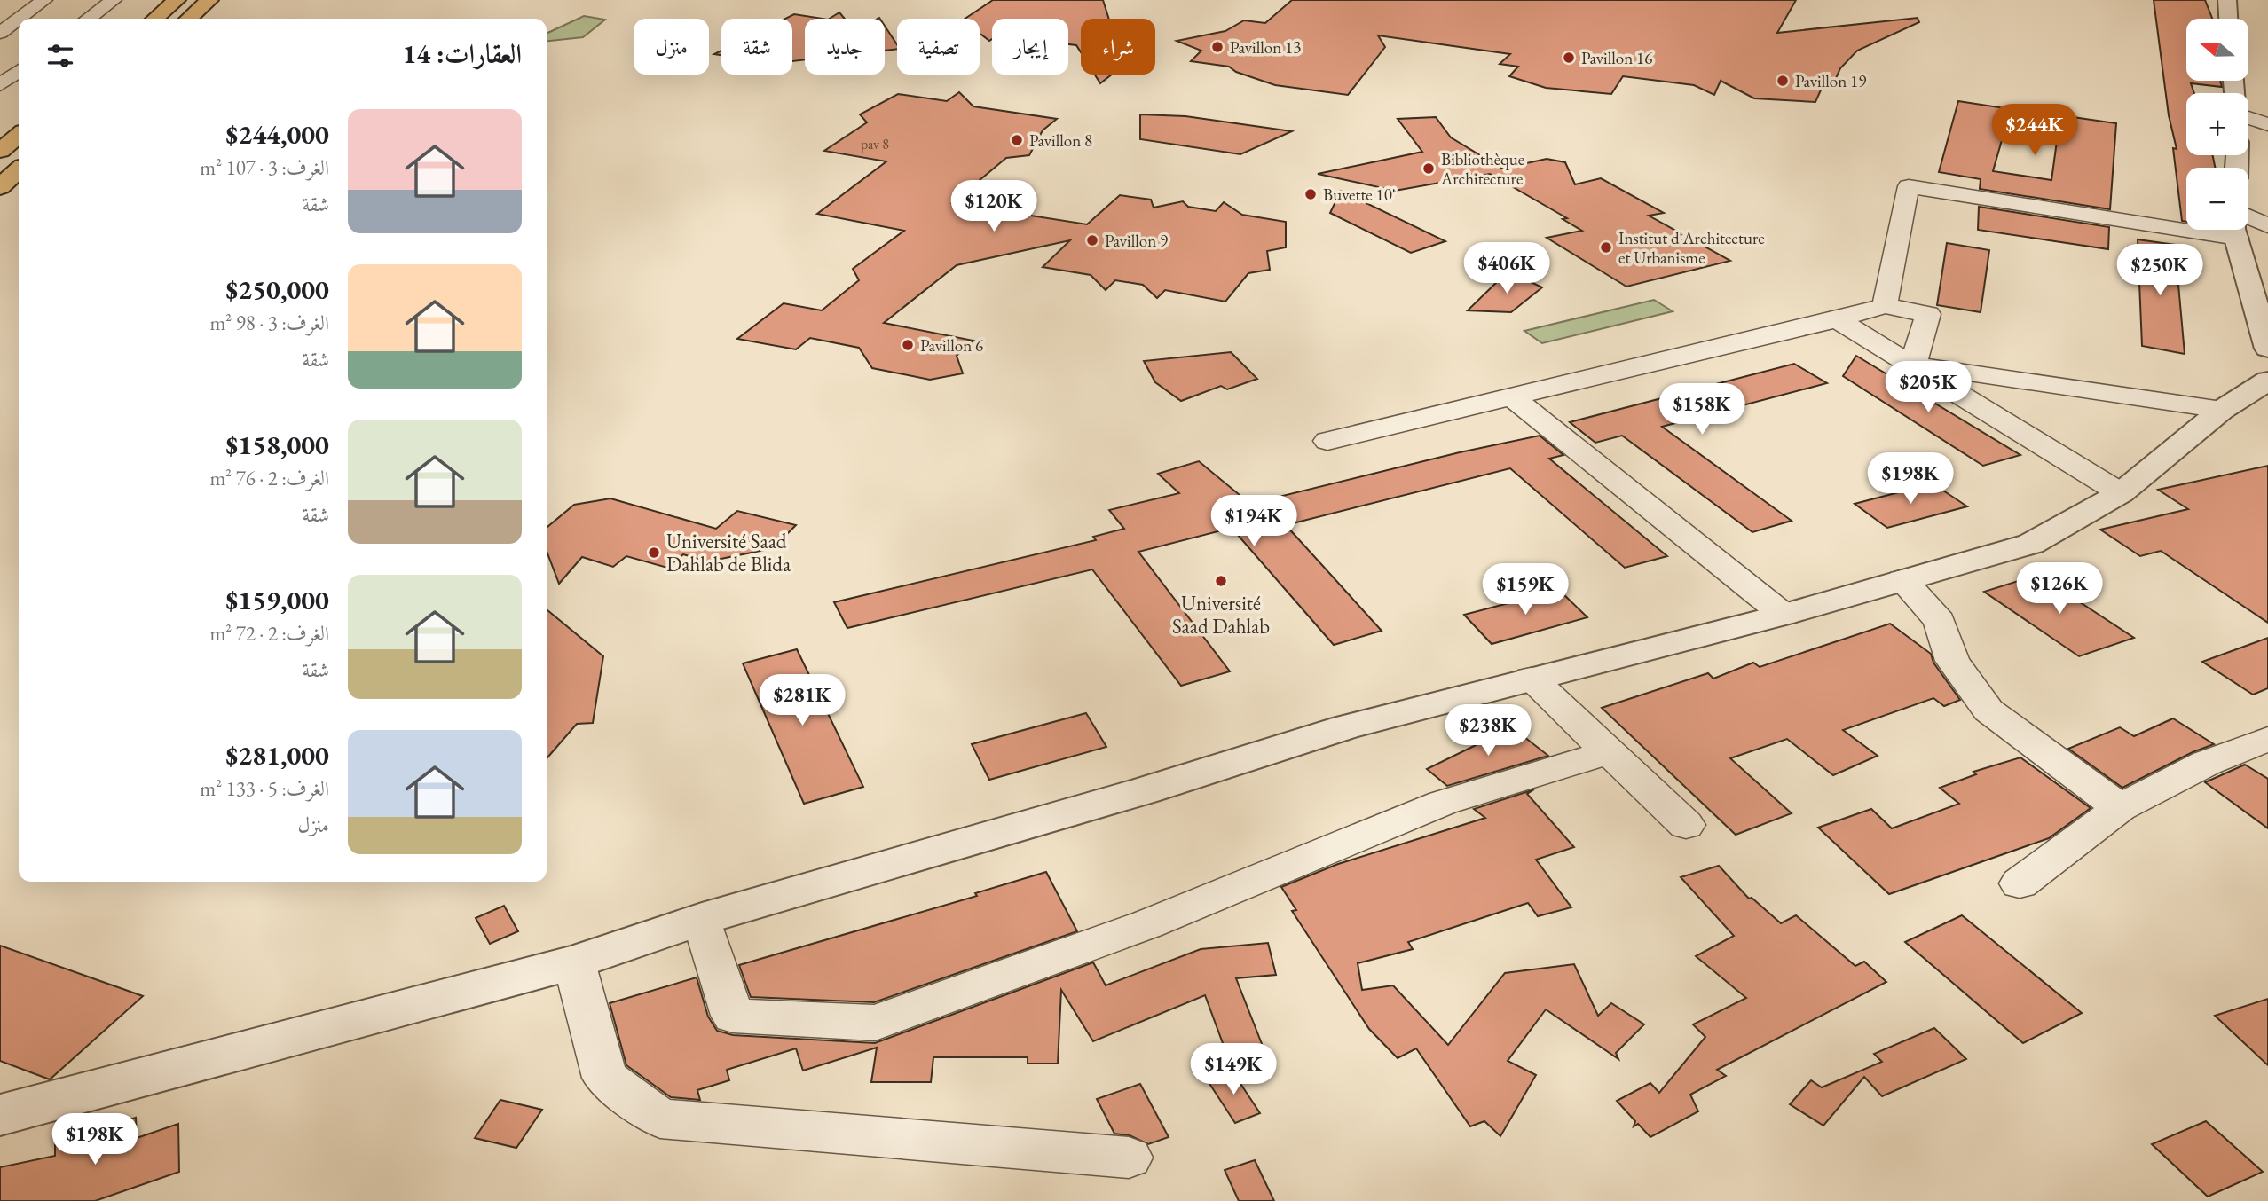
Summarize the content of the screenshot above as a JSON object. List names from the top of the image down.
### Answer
{
  "places": [
    "Pavillon 13",
    "Pavillon 16",
    "Pavillon 19",
    "Pavillon 8",
    "Bibliothèque Architecture",
    "Buvette 10'",
    "Pavillon 9",
    "Institut d'Architecture et Urbanisme",
    "Pavillon 6",
    "Université Saad Dahlab de Blida",
    "Université Saad Dahlab"
  ],
  "house_numbers": ["pav 8"],
  "north": "left",
  "page": {
    "map_buttons": ["+", "−"],
    "chip": [
      "شراء",
      "إيجار",
      "تصفية",
      "جديد",
      "شقة",
      "منزل"
    ],
    "heading": "العقارات: 14",
    "list": [
      {
        "name": "$244,000",
        "note": "الغرف: 3 · 107 m² · شقة"
      },
      {
        "name": "$250,000",
        "note": "الغرف: 3 · 98 m² · شقة"
      },
      {
        "name": "$158,000",
        "note": "الغرف: 2 · 76 m² · شقة"
      },
      {
        "name": "$159,000",
        "note": "الغرف: 2 · 72 m² · شقة"
      },
      {
        "name": "$281,000",
        "note": "الغرف: 5 · 133 m² · منزل"
      }
    ],
    "price": [
      "$244K",
      "$120K",
      "$406K",
      "$250K",
      "$205K",
      "$158K",
      "$198K",
      "$194K",
      "$126K",
      "$159K",
      "$281K",
      "$238K",
      "$149K",
      "$198K"
    ]
  }
}
